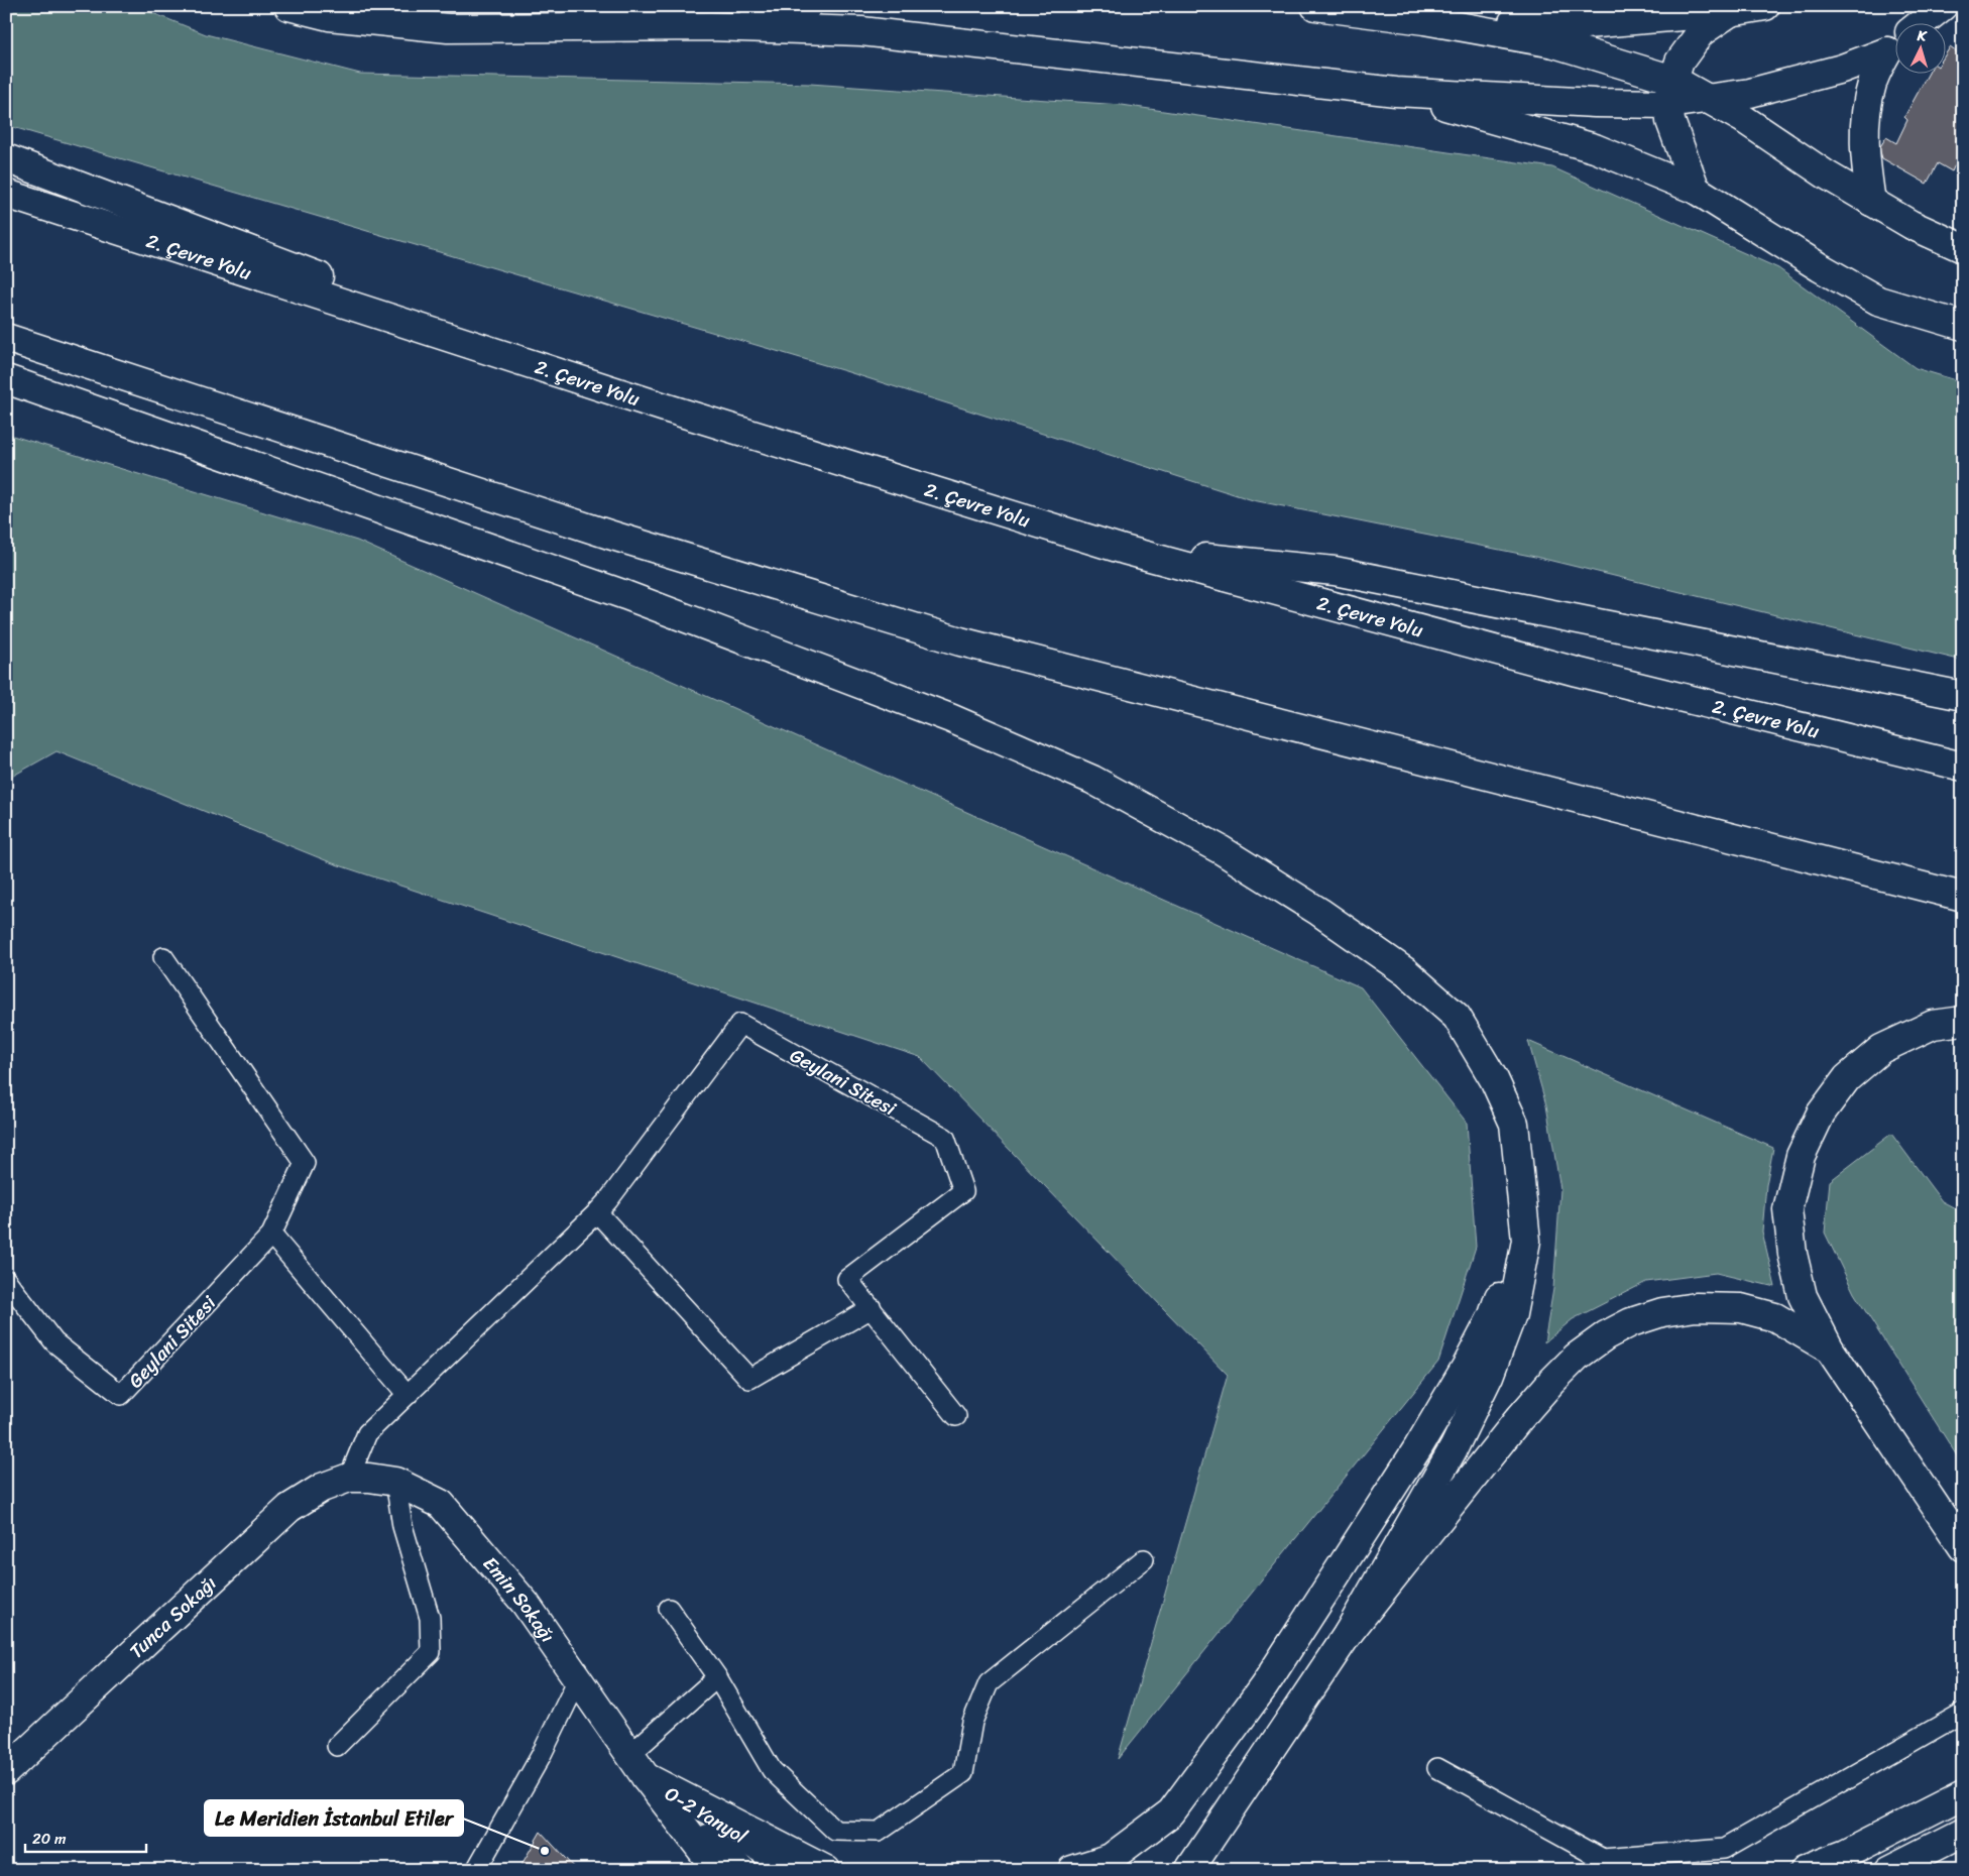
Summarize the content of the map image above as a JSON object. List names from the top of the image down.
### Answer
{
  "streets": {
    "main road": [
      "2. Çevre Yolu",
      "Emin Sokağı",
      "Tunca Sokağı",
      "O-2 Yanyol"
    ],
    "lane": ["Geylani Sitesi"]
  },
  "crossings": [
    ["Geylani Sitesi", "Emin Sokağı"],
    ["Geylani Sitesi", "Tunca Sokağı"],
    ["Emin Sokağı", "Tunca Sokağı"],
    ["Emin Sokağı", "O-2 Yanyol"]
  ],
  "places": ["Le Meridien İstanbul Etiler"],
  "scale_bar": "20 m",
  "north": "top"
}
